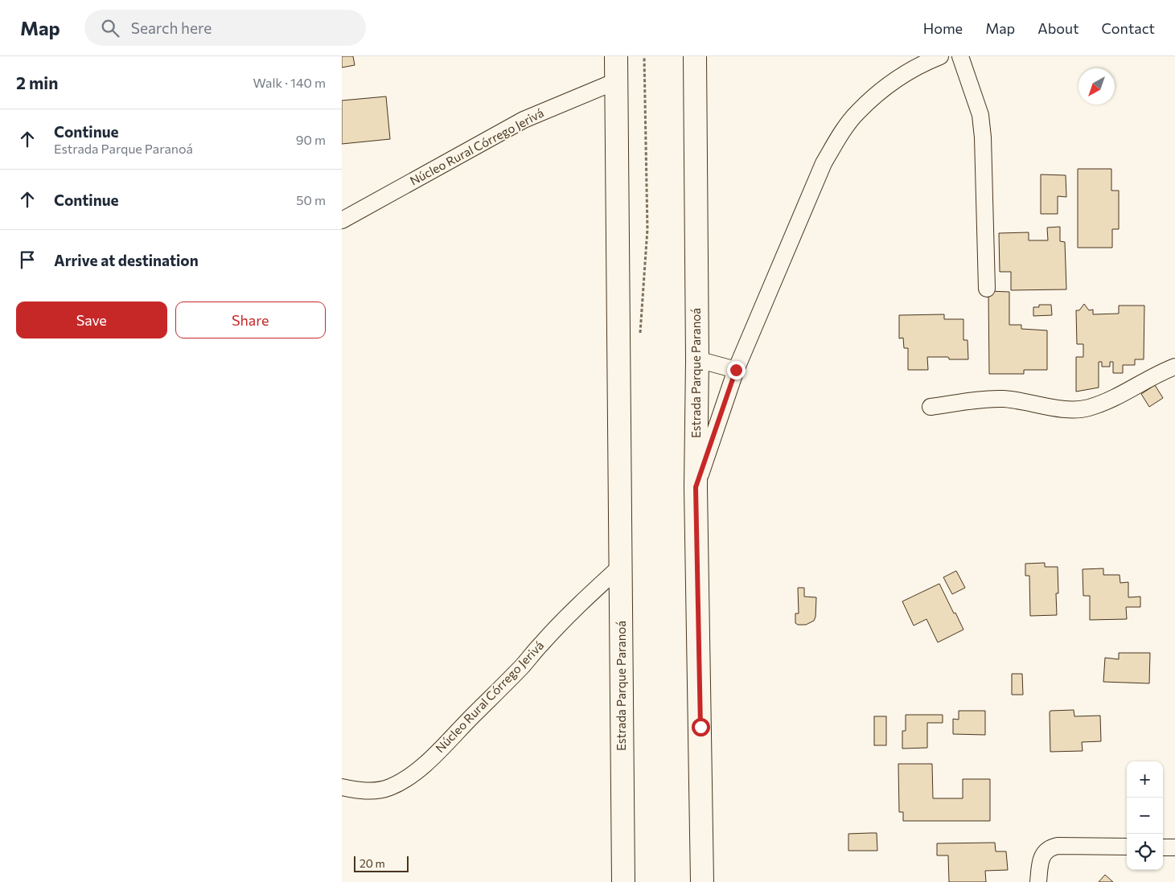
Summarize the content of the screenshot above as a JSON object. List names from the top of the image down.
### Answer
{
  "streets": {
    "main road": ["Estrada Parque Paranoá"],
    "street": ["Núcleo Rural Córrego Jerivá"]
  },
  "crossings": [
    ["Núcleo Rural Córrego Jerivá", "Estrada Parque Paranoá"]
  ],
  "scale_bar": "20 m",
  "north": "bottom left",
  "page": {
    "header": "Map",
    "search": "Search here",
    "nav": [
      "Home",
      "Map",
      "About",
      "Contact"
    ],
    "heading": ["2 min", "Walk · 140 m"],
    "list": [
      ["Continue", "Estrada Parque Paranoá", "90 m"],
      ["Continue", "50 m"],
      "Arrive at destination"
    ],
    "buttons": ["Save", "Share"],
    "map_buttons": ["+", "−"],
    "scale": "20 m"
  }
}
